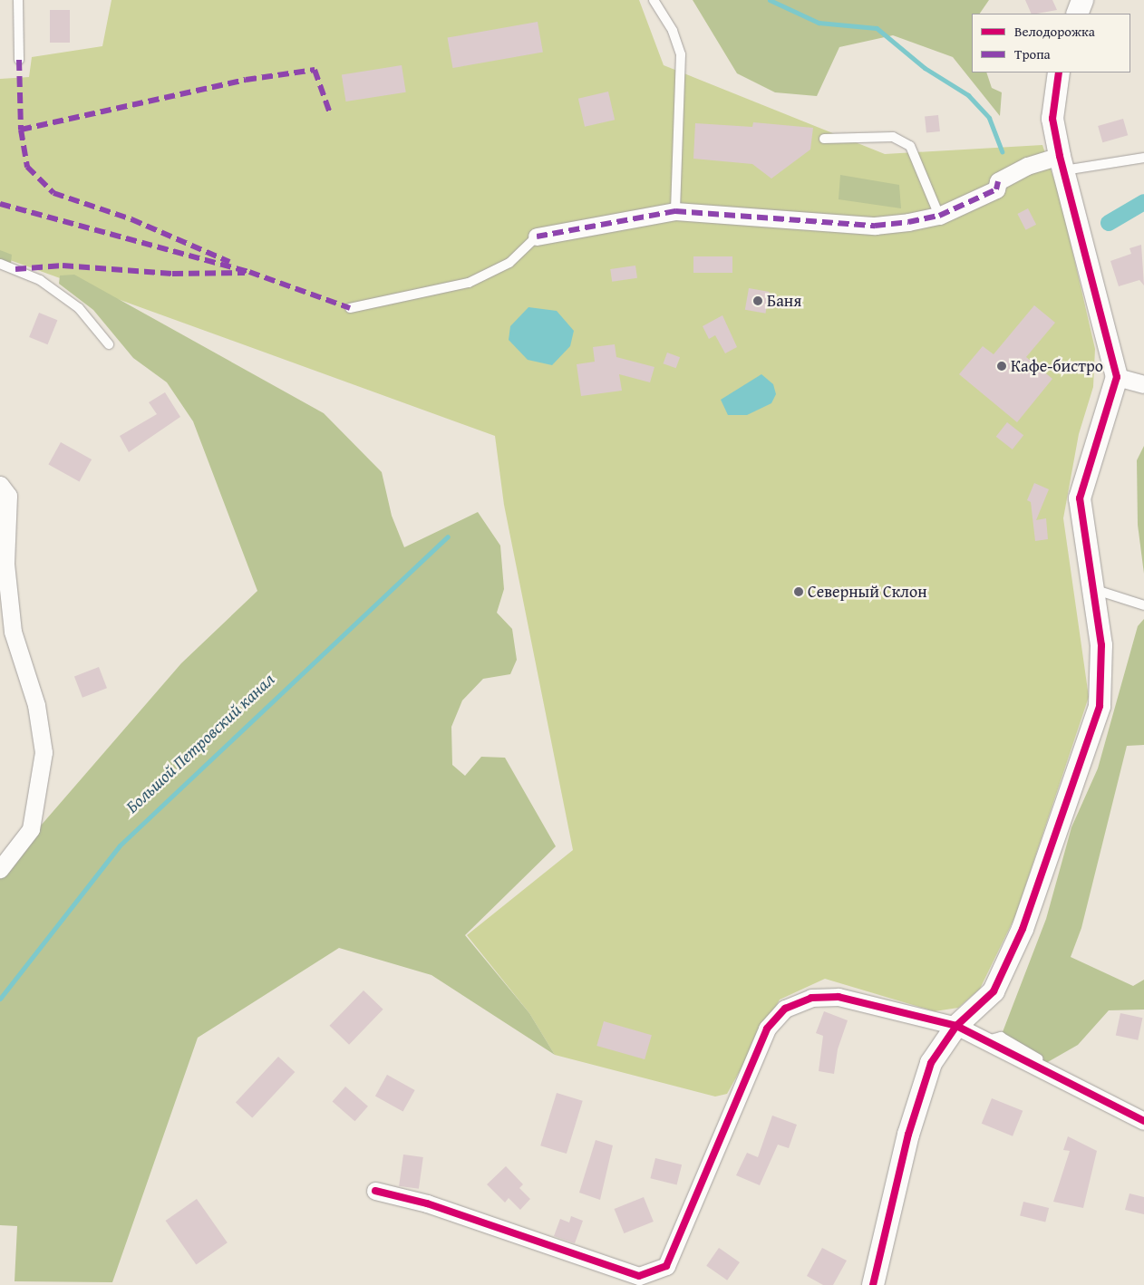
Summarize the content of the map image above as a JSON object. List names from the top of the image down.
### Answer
{
  "water": ["Большой Петровский канал"],
  "places": ["Баня", "Кафе-бистро", "Северный Склон"],
  "legend": ["Велодорожка", "Тропа"]
}
